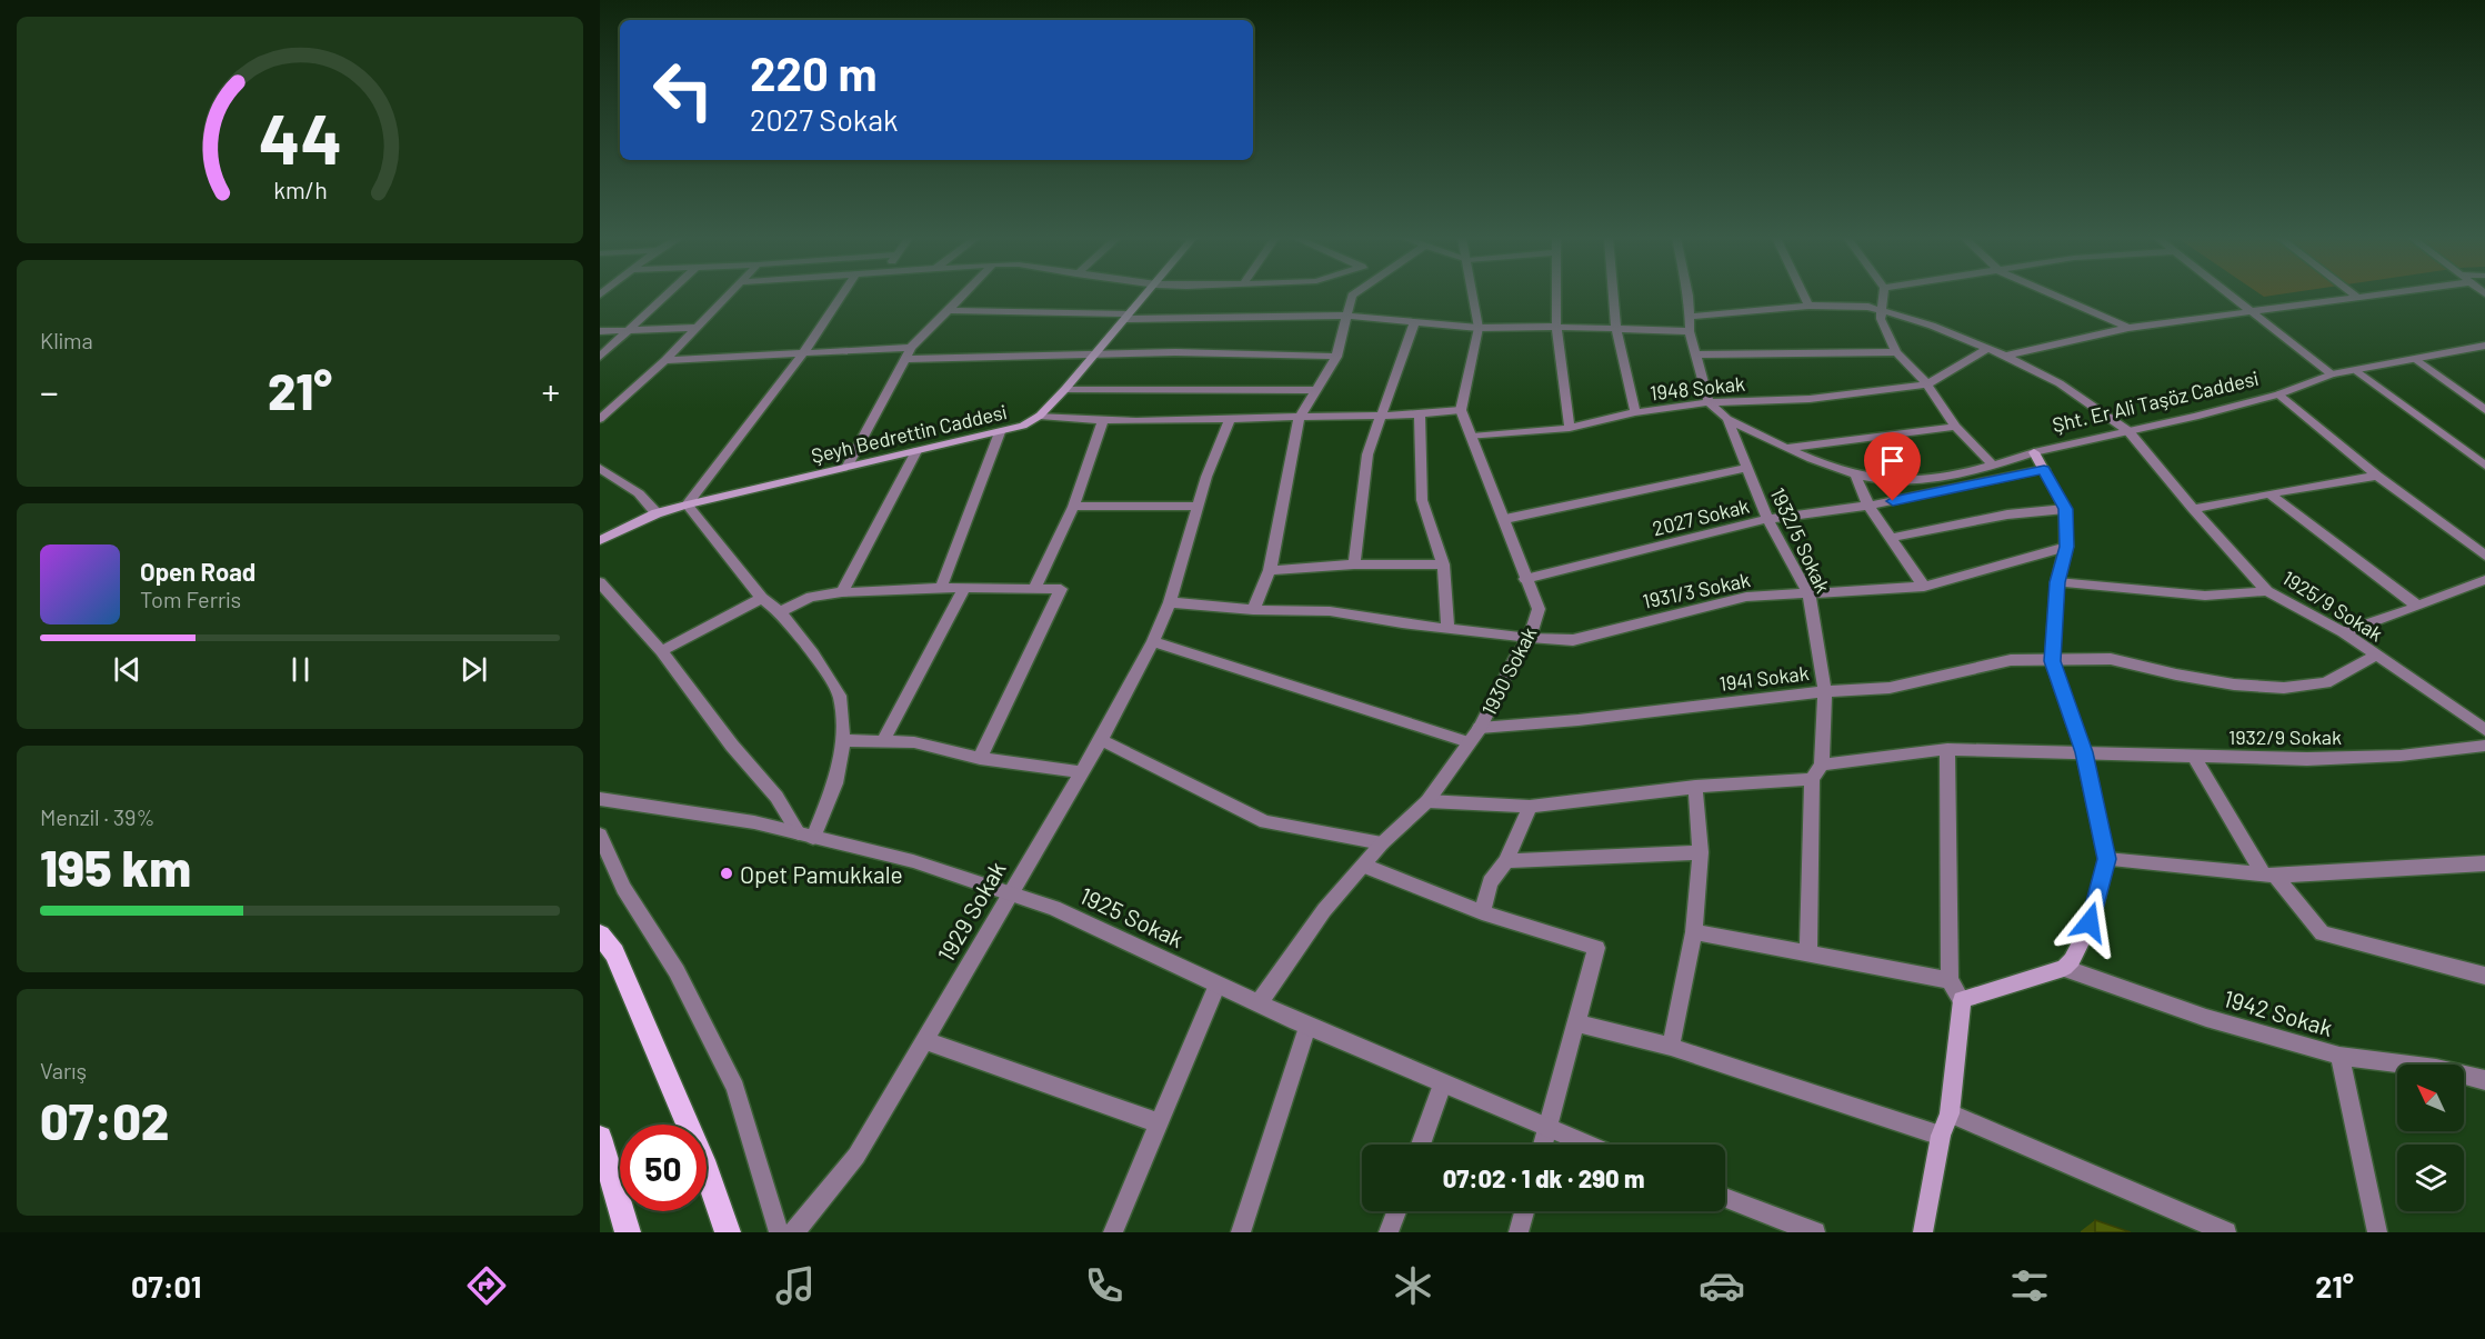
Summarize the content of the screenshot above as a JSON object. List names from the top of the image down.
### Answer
{
  "streets": {
    "main road": ["Şht. Er Ali Taşöz Caddesi", "Şeyh Bedrettin Caddesi"],
    "street": [
      "1948 Sokak",
      "2027 Sokak",
      "1932/5 Sokak",
      "1931/3 Sokak",
      "1925/9 Sokak",
      "1930 Sokak",
      "1941 Sokak",
      "1932/9 Sokak",
      "1929 Sokak",
      "1925 Sokak",
      "1942 Sokak"
    ]
  },
  "crossings": [
    ["1948 Sokak", "1932/5 Sokak"],
    ["1948 Sokak", "1930 Sokak"],
    ["Şht. Er Ali Taşöz Caddesi", "2027 Sokak"],
    ["Şht. Er Ali Taşöz Caddesi", "1931/3 Sokak"],
    ["Şht. Er Ali Taşöz Caddesi", "1925/9 Sokak"],
    ["Şht. Er Ali Taşöz Caddesi", "1941 Sokak"],
    ["Şht. Er Ali Taşöz Caddesi", "1932/9 Sokak"],
    ["Şht. Er Ali Taşöz Caddesi", "1942 Sokak"],
    ["Şeyh Bedrettin Caddesi", "1925/9 Sokak"],
    ["2027 Sokak", "1932/5 Sokak"],
    ["2027 Sokak", "1930 Sokak"],
    ["1932/5 Sokak", "1931/3 Sokak"],
    ["1932/5 Sokak", "1941 Sokak"],
    ["1932/5 Sokak", "1932/9 Sokak"],
    ["1931/3 Sokak", "1930 Sokak"],
    ["1931/3 Sokak", "1929 Sokak"],
    ["1925/9 Sokak", "1941 Sokak"],
    ["1930 Sokak", "1941 Sokak"],
    ["1930 Sokak", "1925 Sokak"],
    ["1929 Sokak", "1925 Sokak"]
  ],
  "places": ["Opet Pamukkale"],
  "north": "top left",
  "page": {
    "turn": ["220 m", "2027 Sokak"],
    "tile": [
      "Klima",
      ["Menzil · 39%", "195 km"],
      ["Varış", "07:02"]
    ],
    "heat": ["−", "21°", "+"],
    "song": ["Open Road", "Tom Ferris"],
    "limit": "50",
    "trip": "07:02 · 1 dk · 290 m",
    "tabs": ["07:01", "21°"],
    "gauge": ["44", "km/h"]
  }
}
